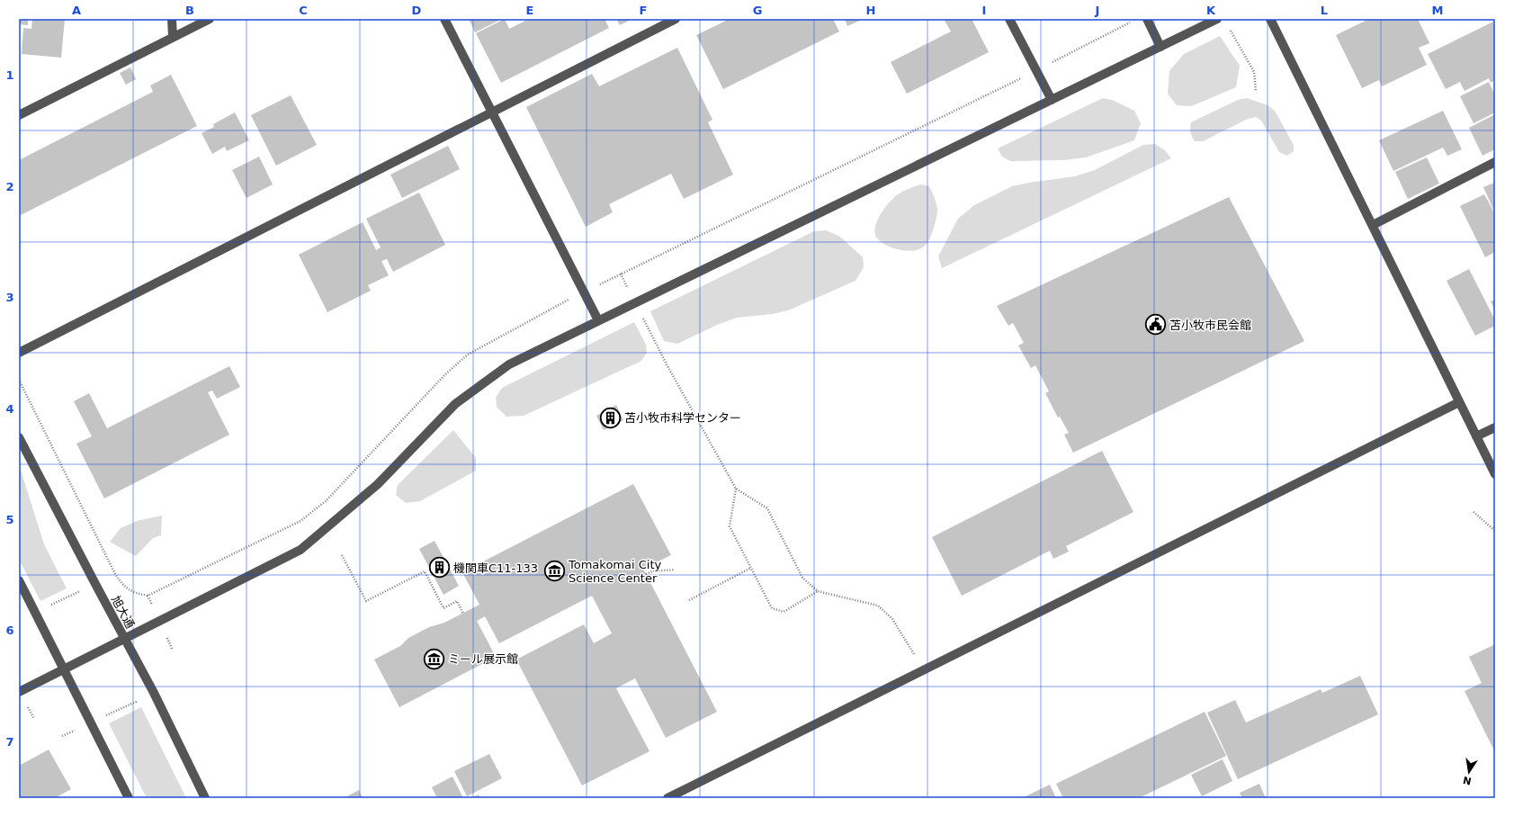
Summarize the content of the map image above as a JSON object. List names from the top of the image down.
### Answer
{
  "streets": {
    "street": ["旭大通"]
  },
  "places": {
    "public building": ["苫小牧市民会館"],
    "building": ["苫小牧市科学センター", "機関車C11-133"],
    "museum": ["Tomakomai City Science Center", "ミール展示館"]
  },
  "north": "bottom",
  "grid": {
    "columns": [
      "A",
      "B",
      "C",
      "D",
      "E",
      "F",
      "G",
      "H",
      "I",
      "J",
      "K",
      "L",
      "M"
    ],
    "rows": [
      "1",
      "2",
      "3",
      "4",
      "5",
      "6",
      "7"
    ]
  }
}
